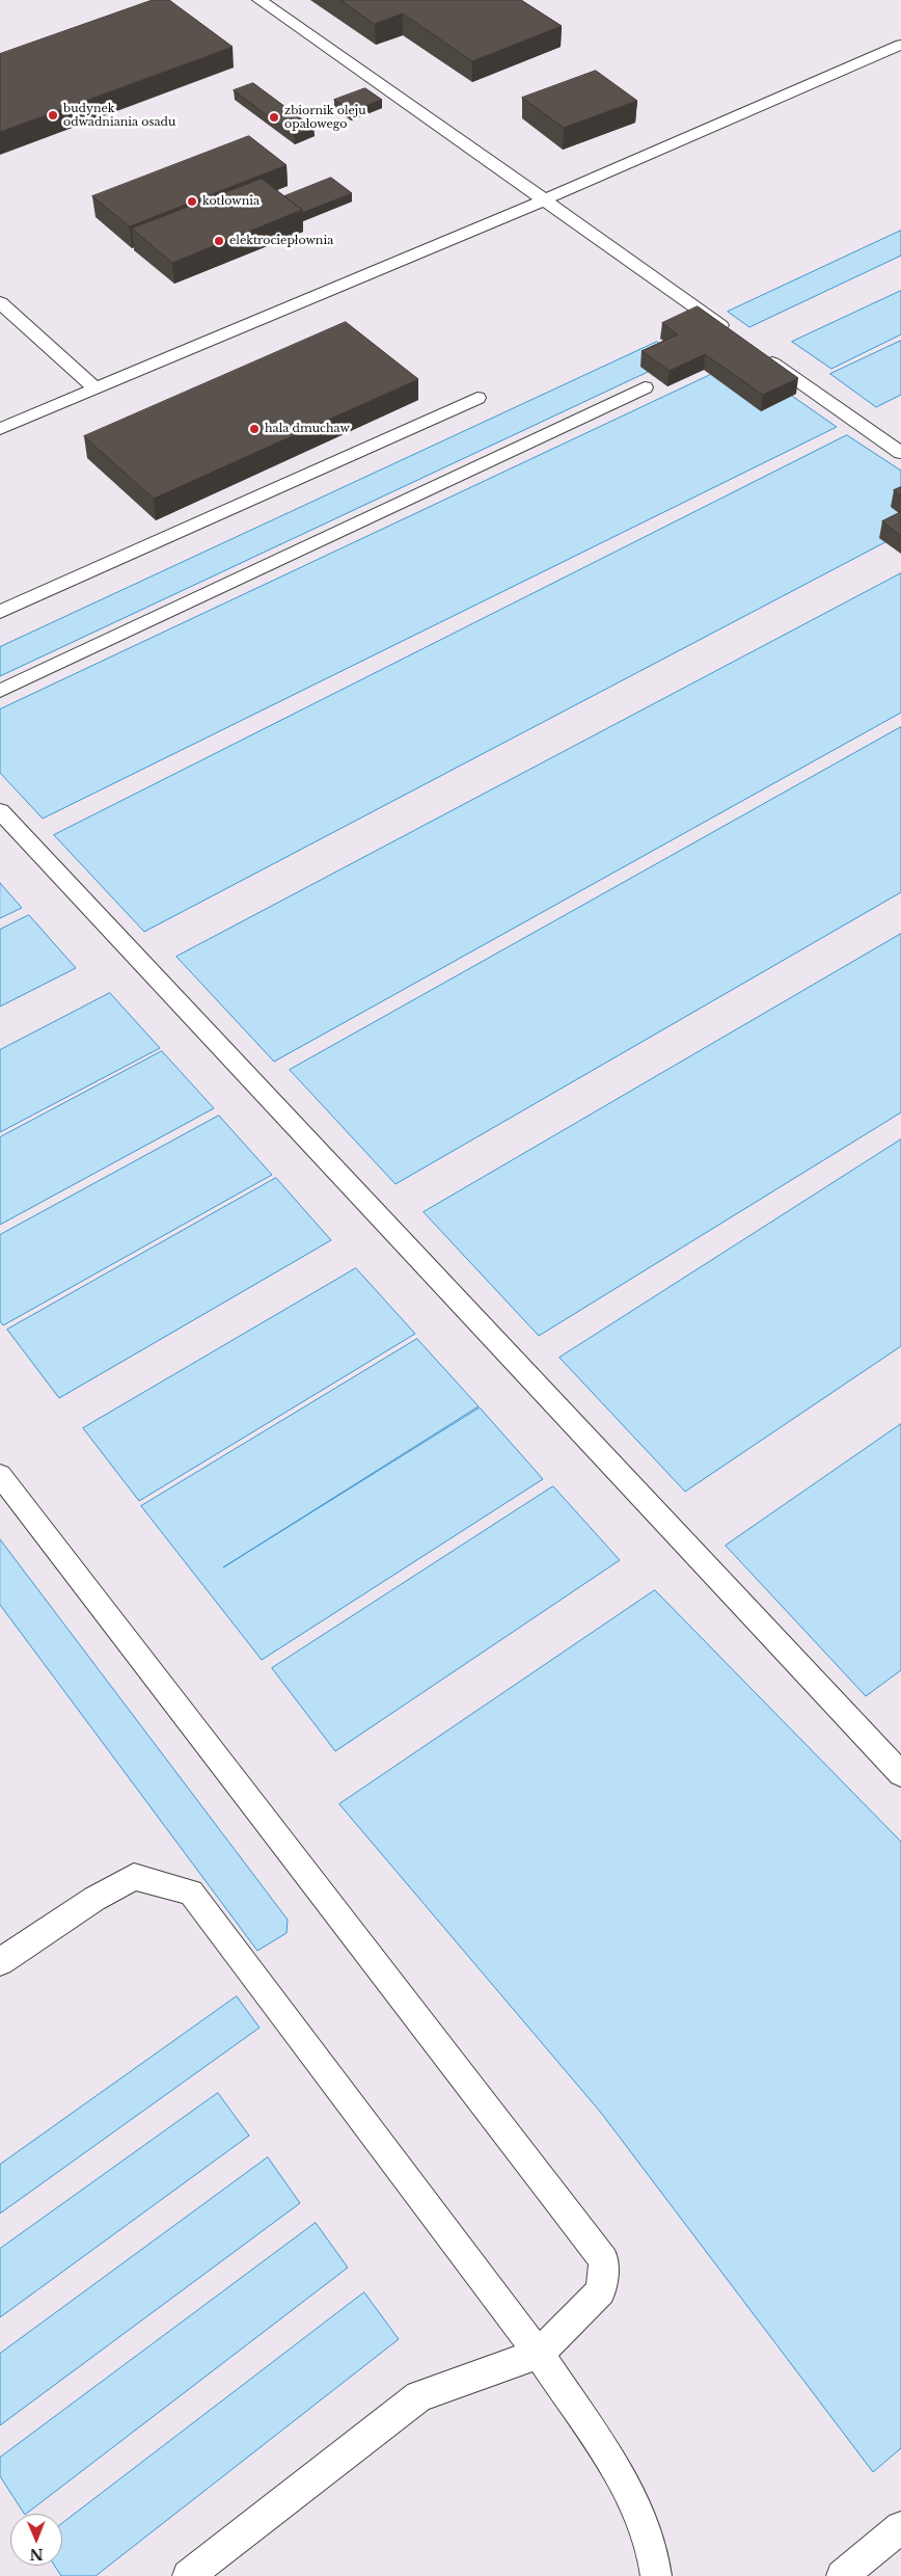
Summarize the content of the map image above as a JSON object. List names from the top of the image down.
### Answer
{
  "places": [
    "budynek odwadniania osadu",
    "zbiornik oleju opałowego",
    "kotłownia",
    "elektrociepłownia",
    "hala dmuchaw"
  ],
  "north": "bottom"
}
